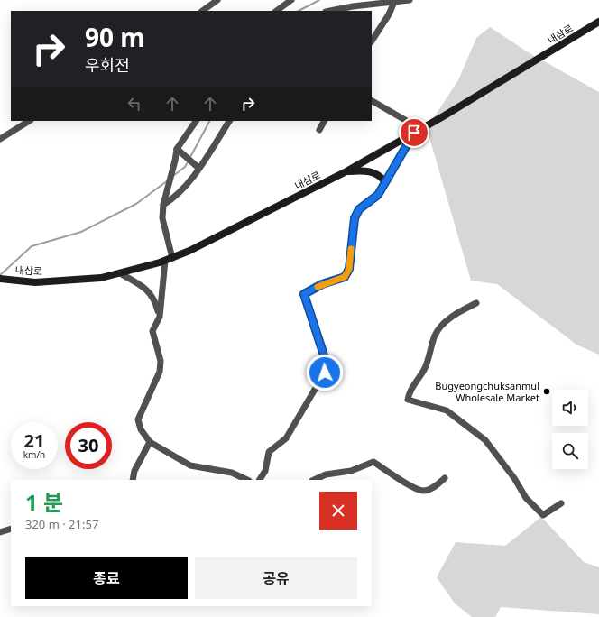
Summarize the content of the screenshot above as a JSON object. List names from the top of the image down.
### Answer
{
  "streets": {
    "main road": ["내삼로"]
  },
  "places": ["Bugyeongchuksanmul Wholesale Market"],
  "page": {
    "turn": ["90 m", "우회전"],
    "speed": "21 km/h",
    "limit": "30",
    "heading": ["1 분", "320 m · 21:57"],
    "buttons": ["종료", "공유"]
  }
}
